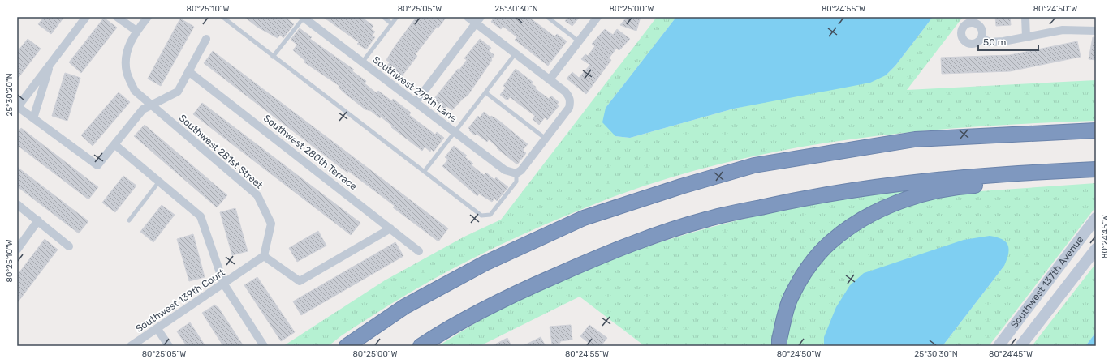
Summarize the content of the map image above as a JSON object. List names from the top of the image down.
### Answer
{
  "streets": {
    "main road": ["Southwest 137th Avenue"],
    "street": [
      "Southwest 279th Lane",
      "Southwest 281st Street",
      "Southwest 280th Terrace",
      "Southwest 139th Court"
    ]
  },
  "crossings": [
    ["Southwest 281st Street", "Southwest 139th Court"]
  ],
  "scale_bar": "50 m",
  "coordinates": [
    "80°25'10\"W",
    "80°25'05\"W",
    "25°30'30\"N",
    "80°25'00\"W",
    "80°24'55\"W",
    "80°24'50\"W",
    "25°30'20\"N",
    "80°24'45\"W"
  ]
}
